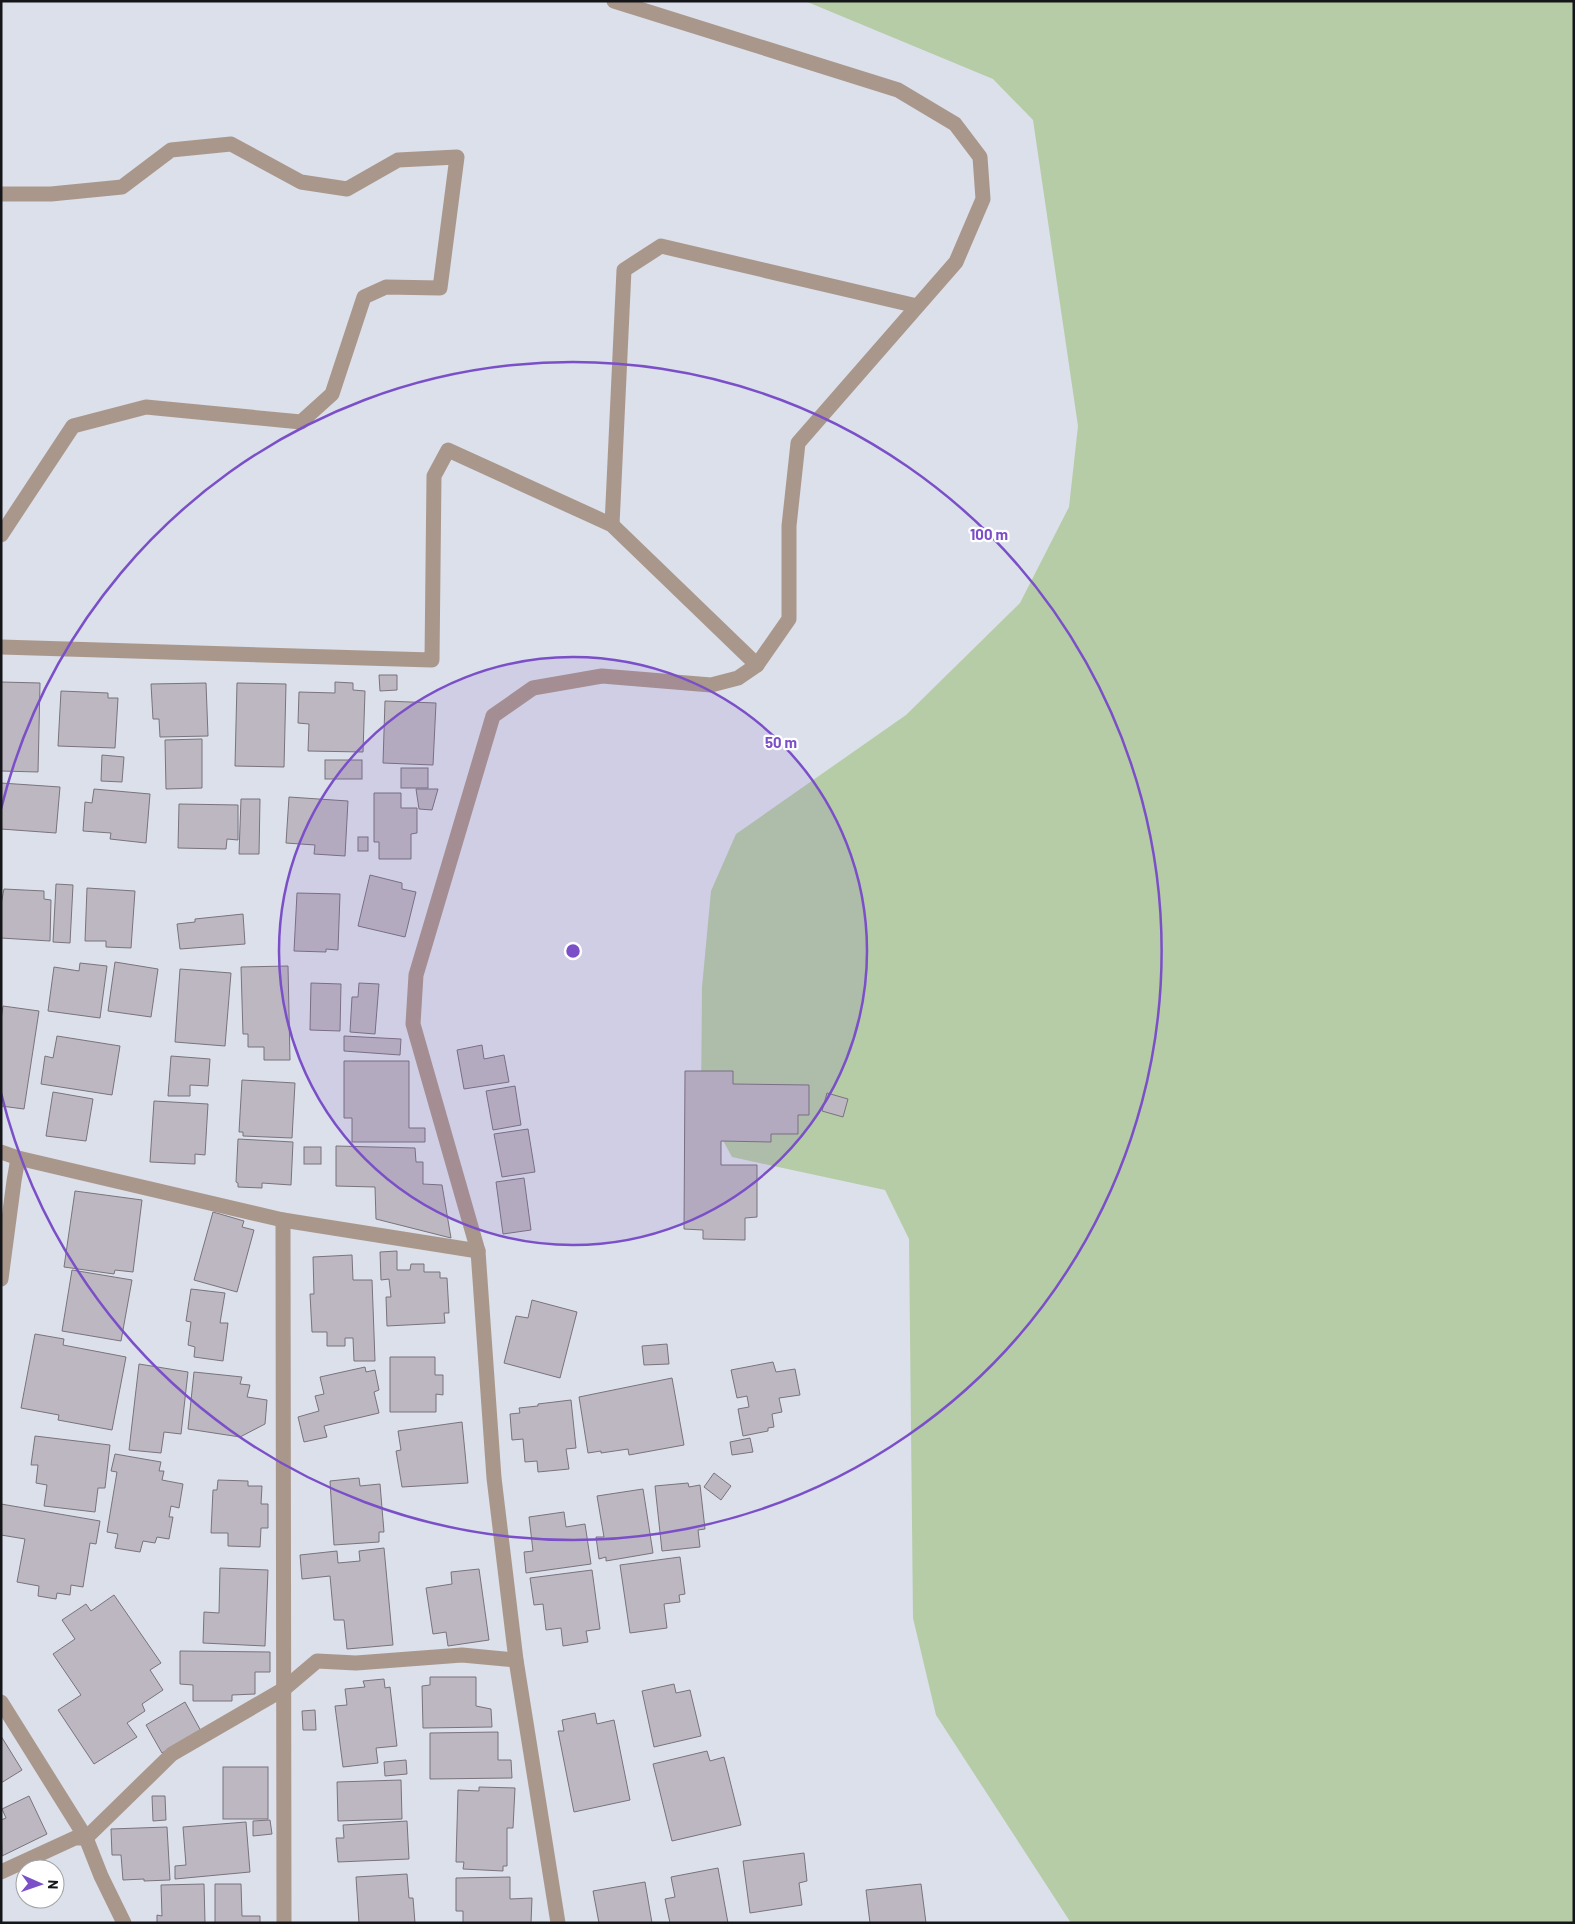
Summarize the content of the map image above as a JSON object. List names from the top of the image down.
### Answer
{
  "north": "right",
  "rings": ["100 m", "50 m"]
}
